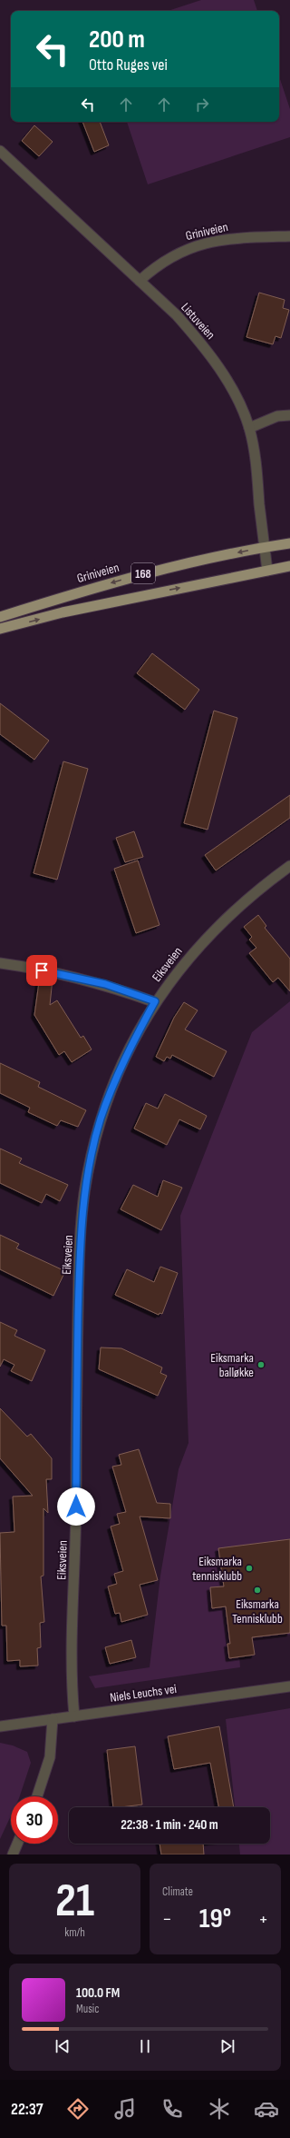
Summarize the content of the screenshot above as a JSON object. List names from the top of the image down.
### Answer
{
  "streets": {
    "main road": ["Griniveien", "168"],
    "street": ["Listuveien", "Eiksveien", "Niels Leuchs vei"]
  },
  "crossings": [
    ["Griniveien", "Listuveien"],
    ["Listuveien", "168"],
    ["Eiksveien", "Niels Leuchs vei"]
  ],
  "one_way": ["Griniveien"],
  "places": ["Eiksmarka balløkke", "Eiksmarka tennisklubb", "Eiksmarka Tennisklubb"],
  "page": {
    "turn": ["200 m", "Otto Ruges vei"],
    "limit": "30",
    "trip": "22:38 · 1 min · 240 m",
    "tile": [
      ["21", "km/h"],
      "Climate"
    ],
    "heat": ["−", "19°", "+"],
    "song": ["100.0 FM", "Music"],
    "tabs": "22:37"
  }
}
